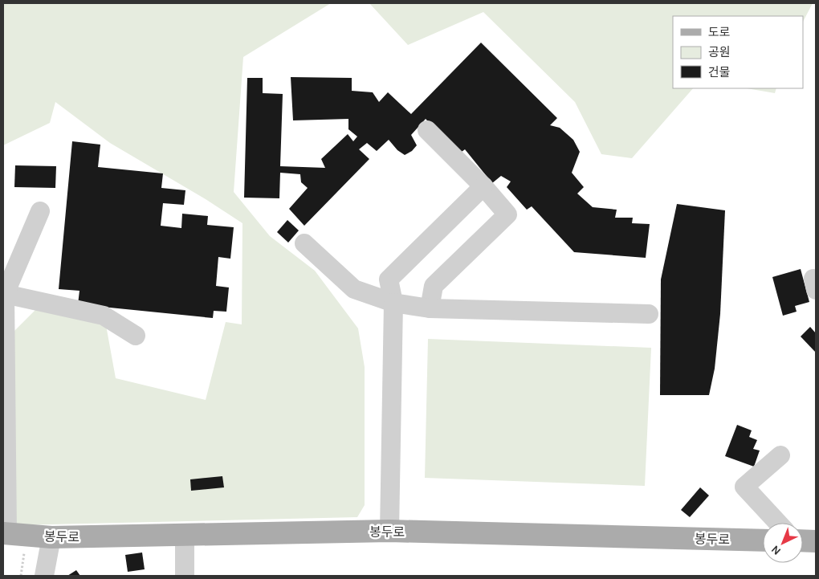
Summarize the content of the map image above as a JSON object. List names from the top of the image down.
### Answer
{
  "streets": {
    "main road": ["봉두로"]
  },
  "legend": ["도로", "공원", "건물"],
  "north": "bottom left"
}
